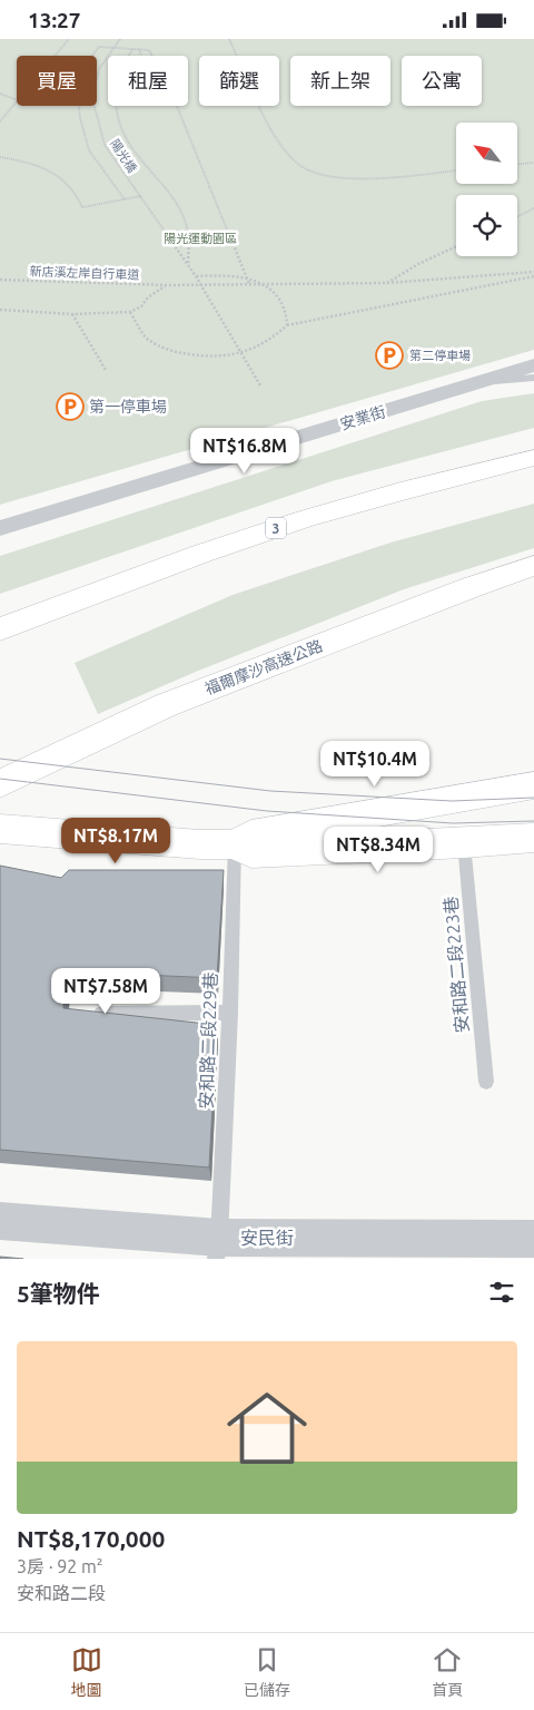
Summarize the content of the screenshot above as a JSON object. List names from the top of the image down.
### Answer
{
  "streets": {
    "main road": ["3", "福爾摩沙高速公路"],
    "street": ["安業街", "安民街"],
    "lane": ["安和路二段223巷", "安和路二段229巷"],
    "path": ["陽光橋", "新店溪左岸自行車道"]
  },
  "crossings": [
    ["陽光橋", "新店溪左岸自行車道"],
    ["安和路二段229巷", "安民街"]
  ],
  "parks": ["陽光運動園區"],
  "places": {
    "parking": ["第二停車場", "第一停車場"]
  },
  "north": "top left",
  "page": {
    "status": "13:27",
    "chip": [
      "買屋",
      "租屋",
      "篩選",
      "新上架",
      "公寓"
    ],
    "price": [
      "NT$16.8M",
      "NT$10.4M",
      "NT$8.17M",
      "NT$8.34M",
      "NT$7.58M"
    ],
    "heading": "5筆物件",
    "list": [
      {
        "name": "NT$8,170,000",
        "note": "3房 · 92 m² · 安和路二段"
      }
    ],
    "tabs": ["地圖", "已儲存", "首頁"]
  }
}
